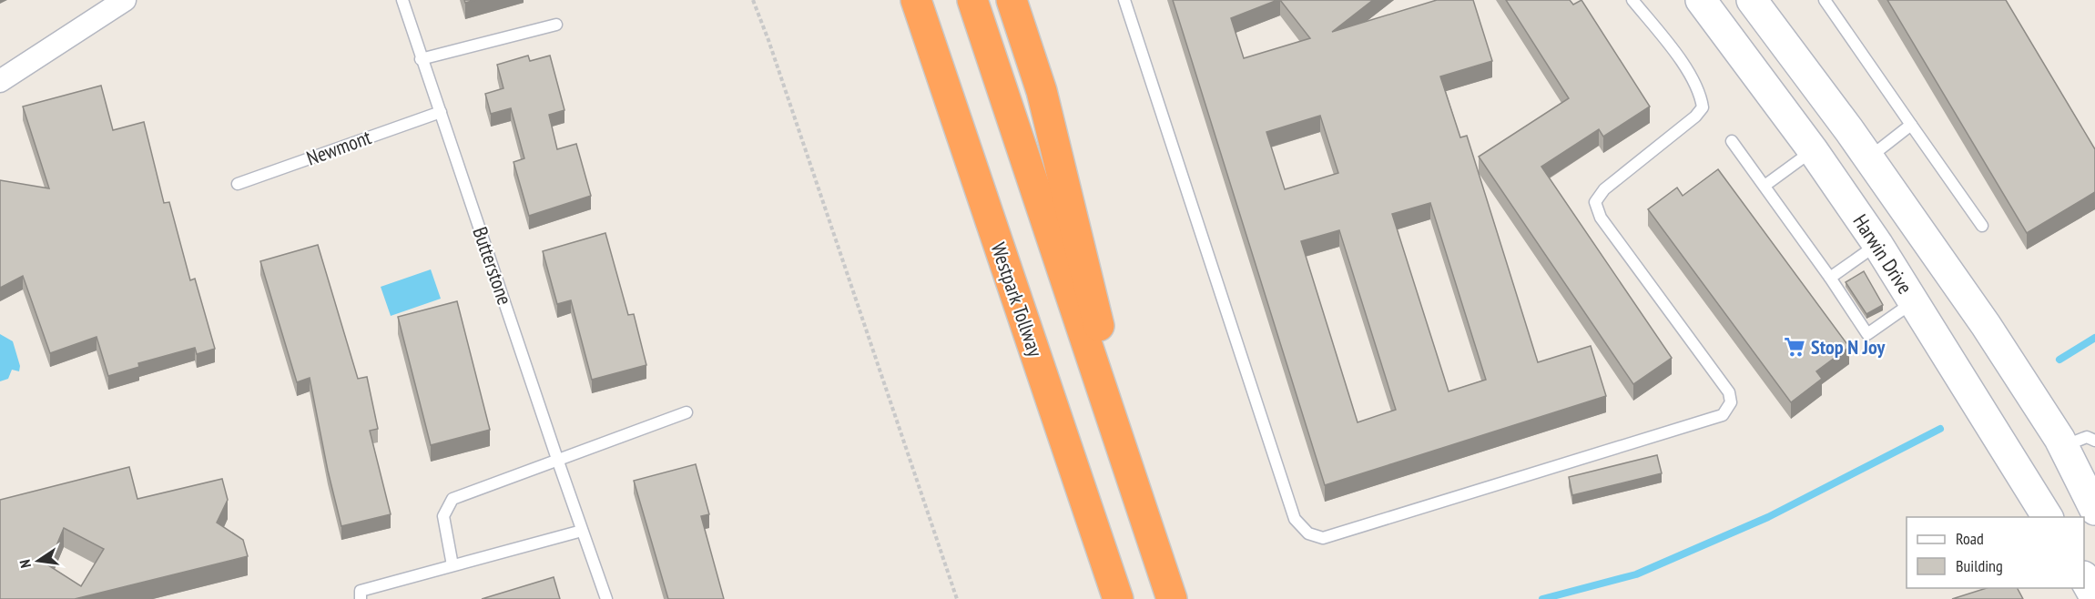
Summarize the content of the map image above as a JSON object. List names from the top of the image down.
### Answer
{
  "streets": {
    "highway": ["Westpark Tollway"],
    "main road": ["Harwin Drive"],
    "lane": ["Newmont", "Butterstone"]
  },
  "crossings": [
    ["Newmont", "Butterstone"]
  ],
  "places": {
    "supermarket": ["Stop N Joy"]
  },
  "legend": ["Road", "Building"],
  "north": "left"
}
